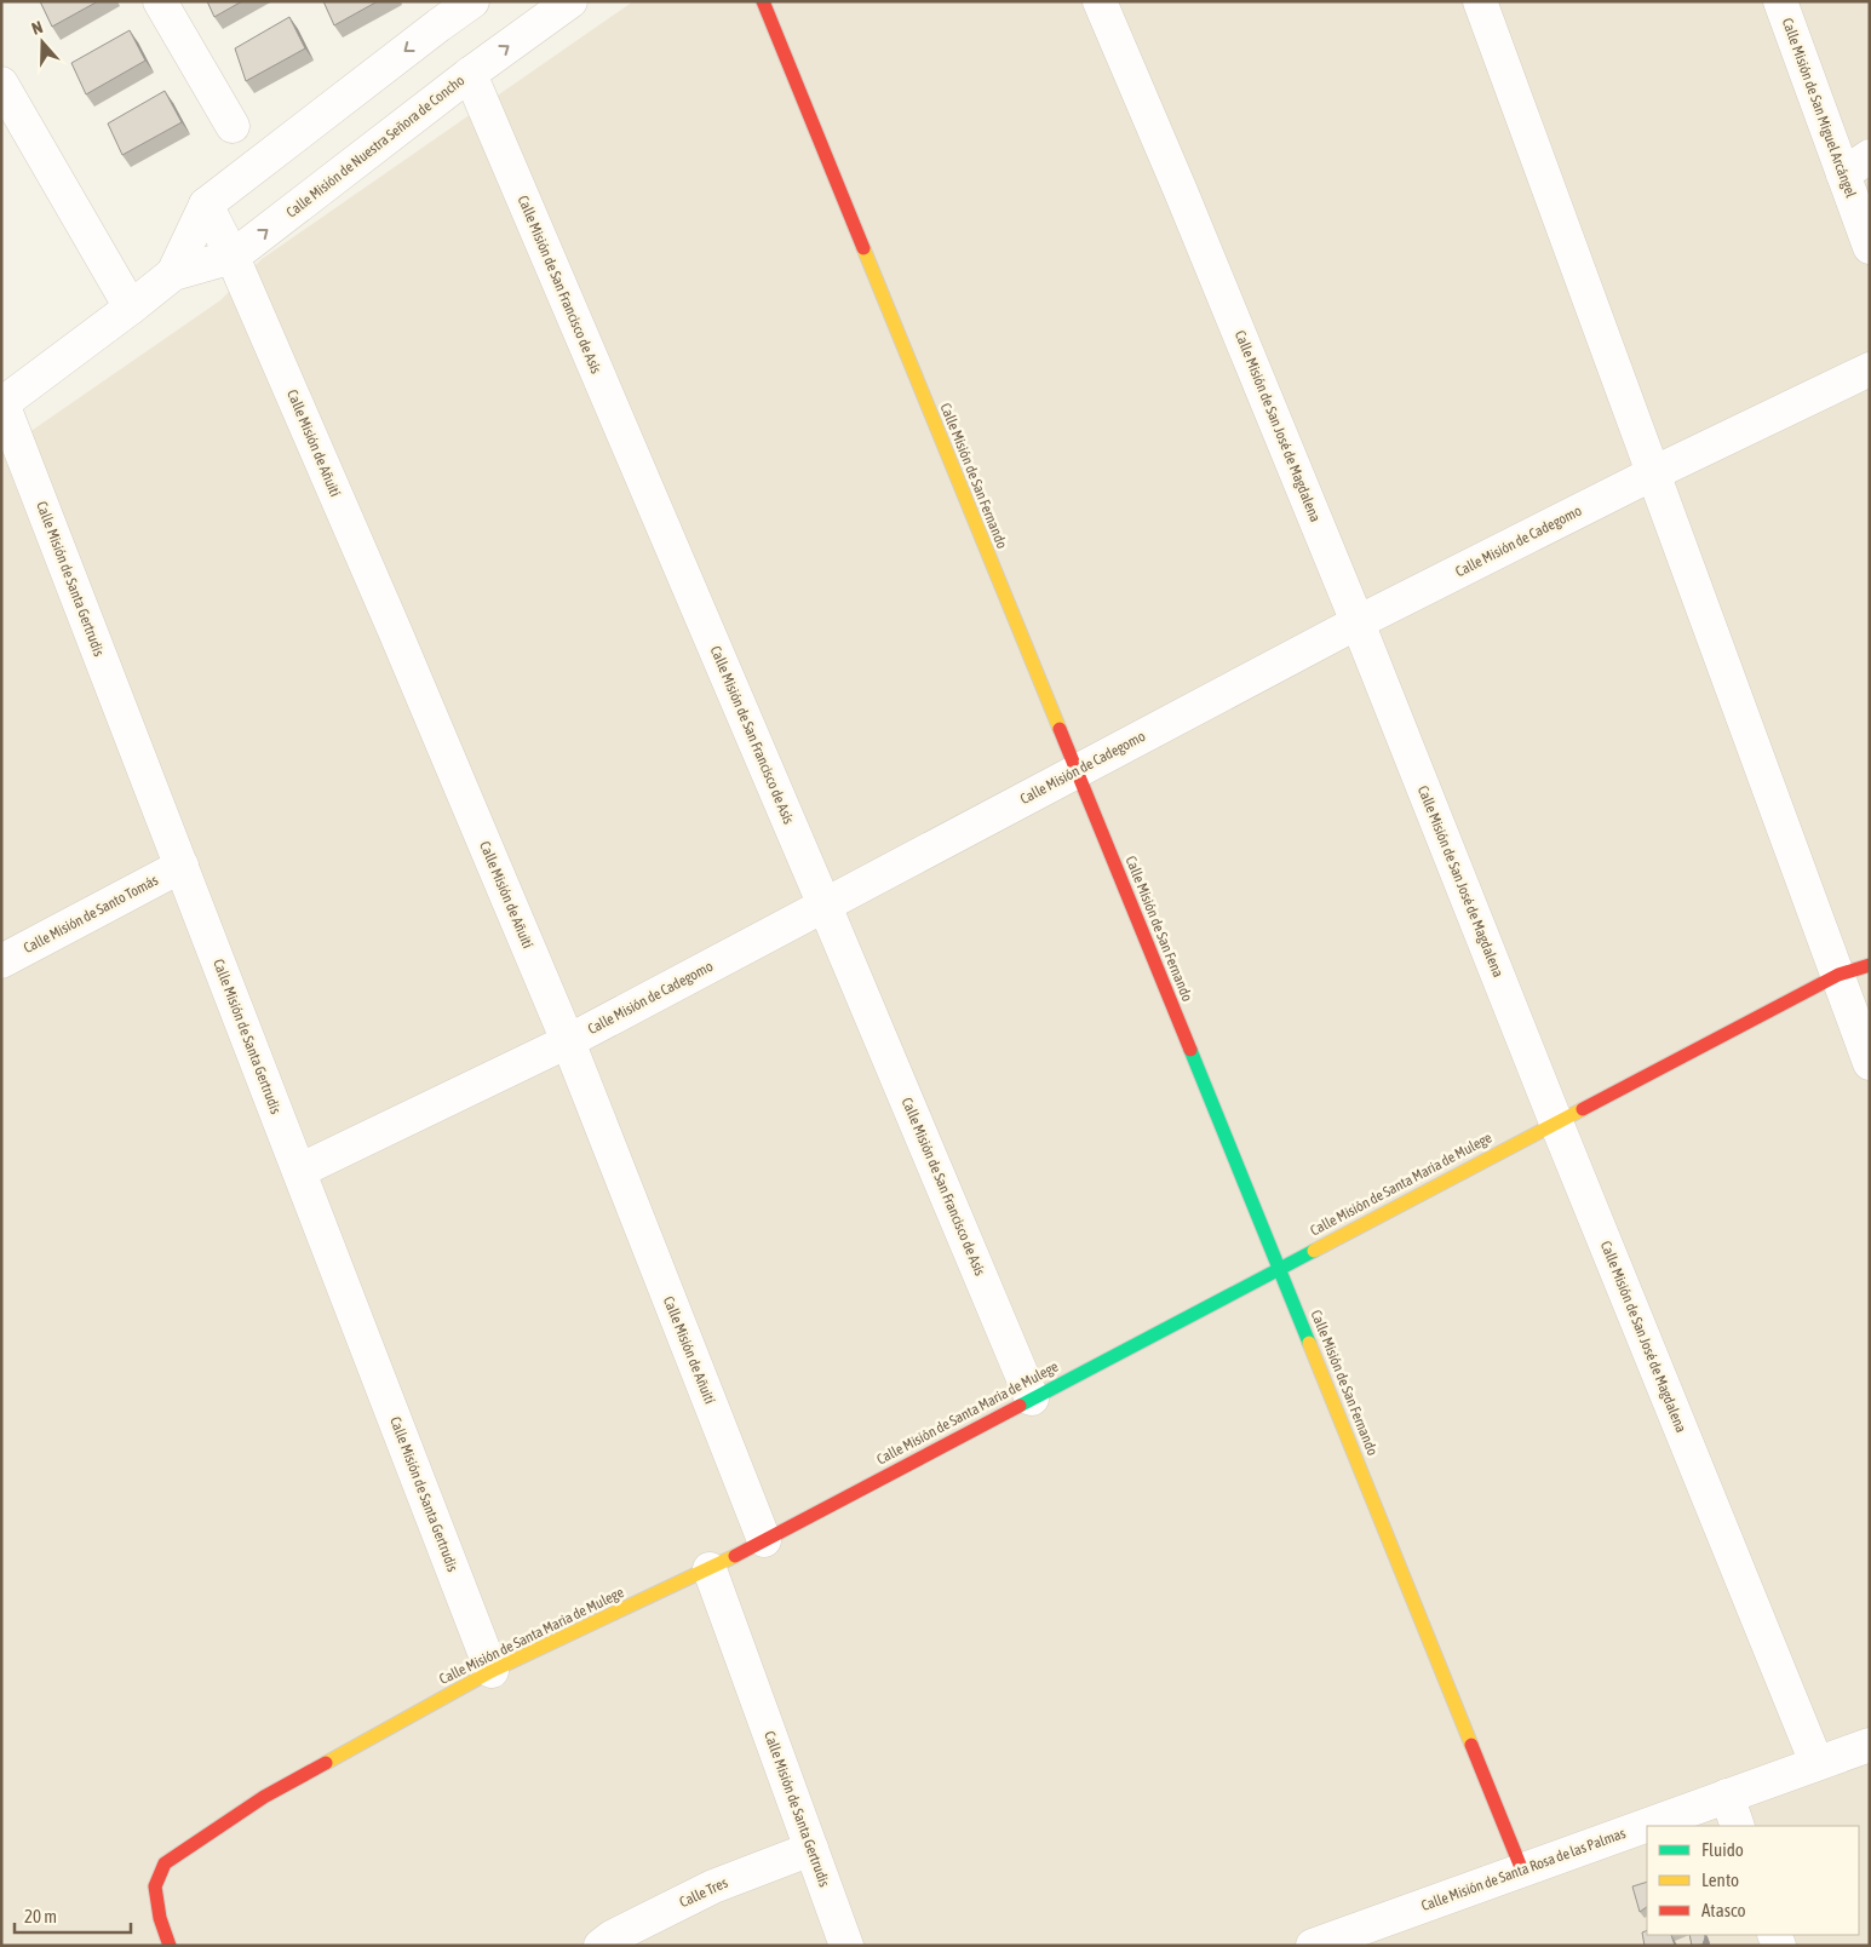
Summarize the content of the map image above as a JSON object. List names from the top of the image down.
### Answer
{
  "streets": {
    "street": [
      "Calle Misión de San Miguel Arcángel",
      "Calle Misión de Nuestra Señora de Concho",
      "Calle Misión de San Francisco de Asís",
      "Calle Misión de San José de Magdalena",
      "Calle Misión de Añuití",
      "Calle Misión de San Fernando",
      "Calle Misión de Cadegomo",
      "Calle Misión de Santa Gertrudis",
      "Calle Misión de Santo Tomás",
      "Calle Misión de Santa Maria de Mulege",
      "Calle Misión de Santa Rosa de las Palmas",
      "Calle Tres"
    ]
  },
  "crossings": [
    ["Calle Misión de Nuestra Señora de Concho", "Calle Misión de San Francisco de Asís"],
    ["Calle Misión de Nuestra Señora de Concho", "Calle Misión de Añuití"],
    ["Calle Misión de Nuestra Señora de Concho", "Calle Misión de Santa Gertrudis"],
    ["Calle Misión de San Francisco de Asís", "Calle Misión de Cadegomo"],
    ["Calle Misión de San Francisco de Asís", "Calle Misión de Santa Maria de Mulege"],
    ["Calle Misión de San José de Magdalena", "Calle Misión de Cadegomo"],
    ["Calle Misión de San José de Magdalena", "Calle Misión de Santa Maria de Mulege"],
    ["Calle Misión de San José de Magdalena", "Calle Misión de Santa Rosa de las Palmas"],
    ["Calle Misión de Añuití", "Calle Misión de Cadegomo"],
    ["Calle Misión de Añuití", "Calle Misión de Santa Maria de Mulege"],
    ["Calle Misión de San Fernando", "Calle Misión de Cadegomo"],
    ["Calle Misión de San Fernando", "Calle Misión de Santa Maria de Mulege"],
    ["Calle Misión de San Fernando", "Calle Misión de Santa Rosa de las Palmas"],
    ["Calle Misión de Cadegomo", "Calle Misión de Santa Gertrudis"],
    ["Calle Misión de Santa Gertrudis", "Calle Misión de Santo Tomás"],
    ["Calle Misión de Santa Gertrudis", "Calle Misión de Santa Maria de Mulege"],
    ["Calle Misión de Santa Gertrudis", "Calle Tres"]
  ],
  "legend": ["Fluido", "Lento", "Atasco"],
  "scale_bar": "20 m",
  "north": "top"
}
